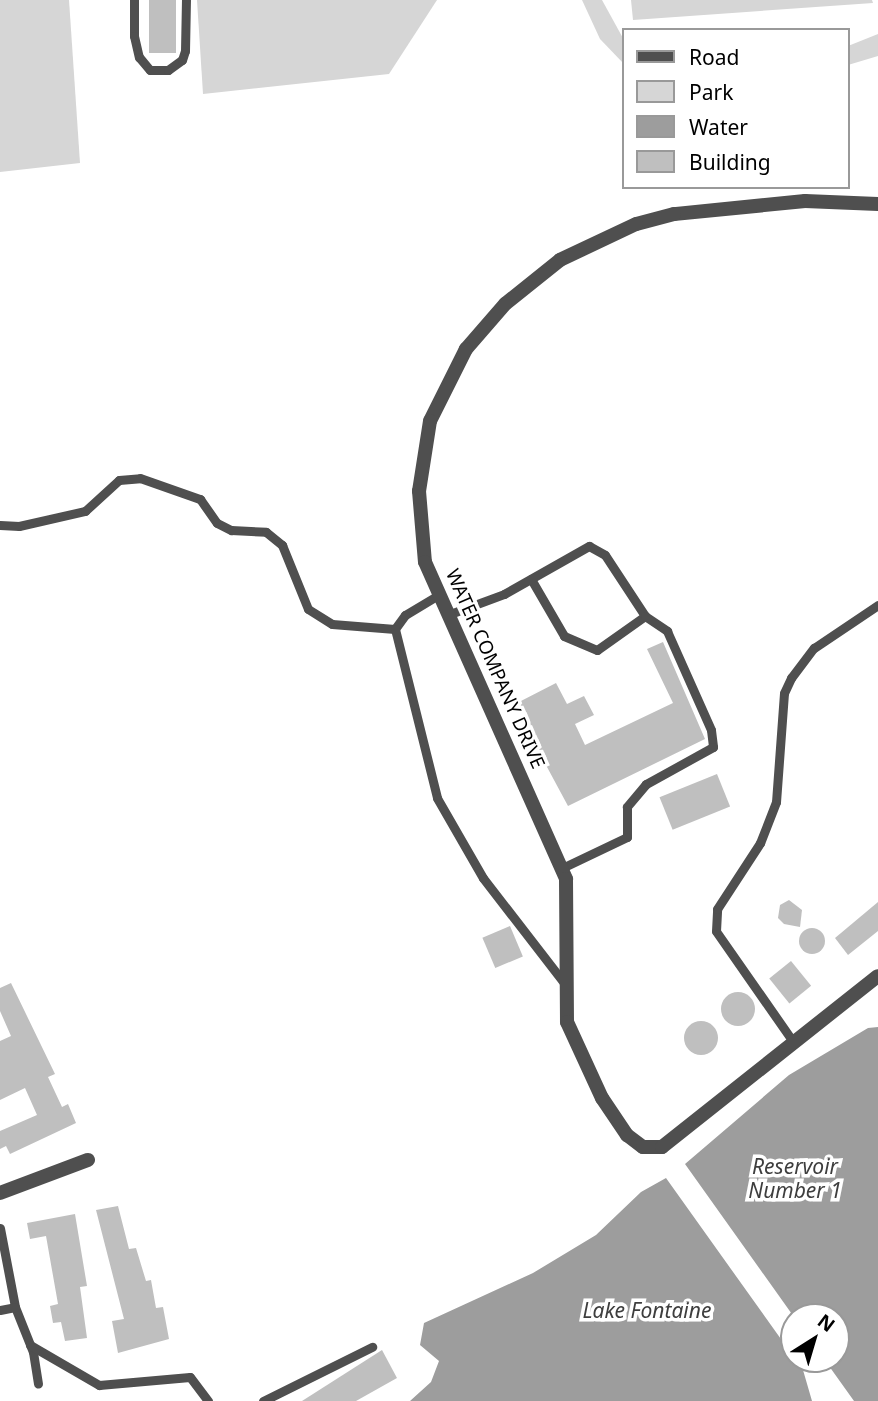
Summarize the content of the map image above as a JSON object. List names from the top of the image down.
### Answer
{
  "streets": {
    "street": ["WATER COMPANY DRIVE"]
  },
  "water": ["Reservoir Number 1", "Lake Fontaine"],
  "legend": [
    "Road",
    "Park",
    "Water",
    "Building"
  ],
  "north": "top right"
}
